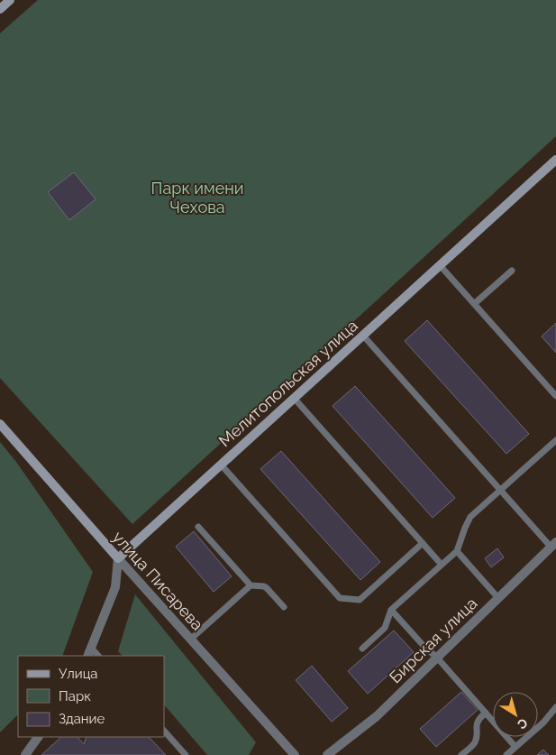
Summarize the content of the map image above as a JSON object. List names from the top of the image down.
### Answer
{
  "streets": {
    "main road": ["Мелитопольская улица", "улица Писарева"],
    "street": ["Бирская улица"]
  },
  "crossings": [
    ["Мелитопольская улица", "улица Писарева"]
  ],
  "parks": ["Парк имени Чехова"],
  "legend": ["Улица", "Парк", "Здание"],
  "north": "bottom right"
}
